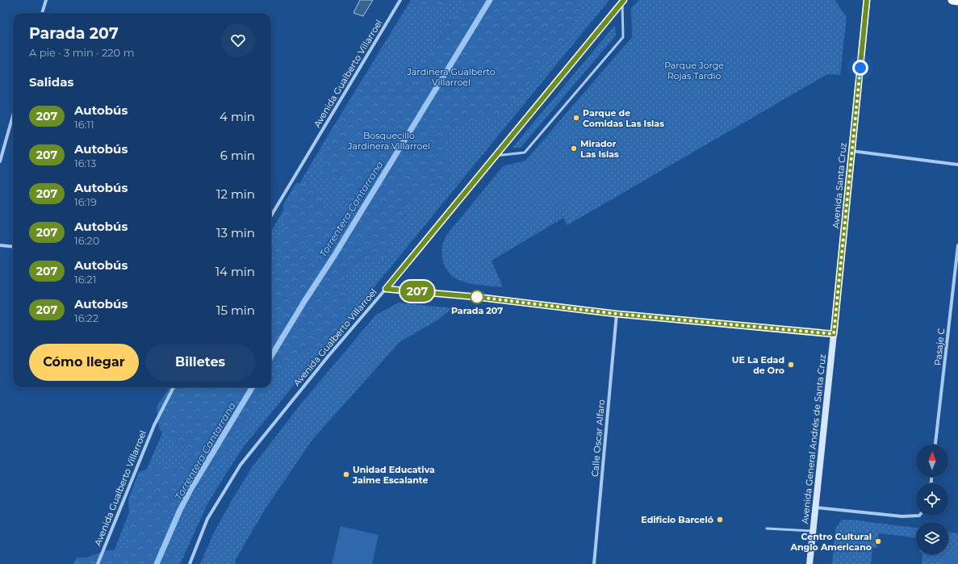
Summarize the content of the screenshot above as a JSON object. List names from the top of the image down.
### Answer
{
  "streets": {
    "main road": ["Avenida Santa Cruz", "Avenida General Andrés de Santa Cruz"],
    "street": ["Avenida Gualberto Villarroel", "Pasaje C", "Calle Oscar Alfaro"]
  },
  "crossings": [
    ["Avenida Santa Cruz", "Avenida General Andrés de Santa Cruz"]
  ],
  "water": ["Torrentera Cantarrana"],
  "parks": ["Parque Jorge Rojas Tardio", "Jardinera Gualberto Villarroel", "Bosquecillo Jardinera Villarroel"],
  "places": [
    "Parque de Comidas Las Islas",
    "Mirador Las Islas",
    "Parada 207",
    "UE La Edad de Oro",
    "Unidad Educativa Jaime Escalante",
    "Edificio Barceló",
    "Centro Cultural Anglo Americano"
  ],
  "lines": ["bus line 207"],
  "north": "top",
  "page": {
    "on_map": "207",
    "heading": [
      ["Parada 207", "A pie · 3 min · 220 m"],
      "Salidas"
    ],
    "list": [
      {
        "mark": "207",
        "name": "Autobús",
        "note": "16:11",
        "value": "4 min"
      },
      {
        "mark": "207",
        "name": "Autobús",
        "note": "16:13",
        "value": "6 min"
      },
      {
        "mark": "207",
        "name": "Autobús",
        "note": "16:19",
        "value": "12 min"
      },
      {
        "mark": "207",
        "name": "Autobús",
        "note": "16:20",
        "value": "13 min"
      },
      {
        "mark": "207",
        "name": "Autobús",
        "note": "16:21",
        "value": "14 min"
      },
      {
        "mark": "207",
        "name": "Autobús",
        "note": "16:22",
        "value": "15 min"
      }
    ],
    "buttons": ["Cómo llegar", "Billetes"]
  }
}
